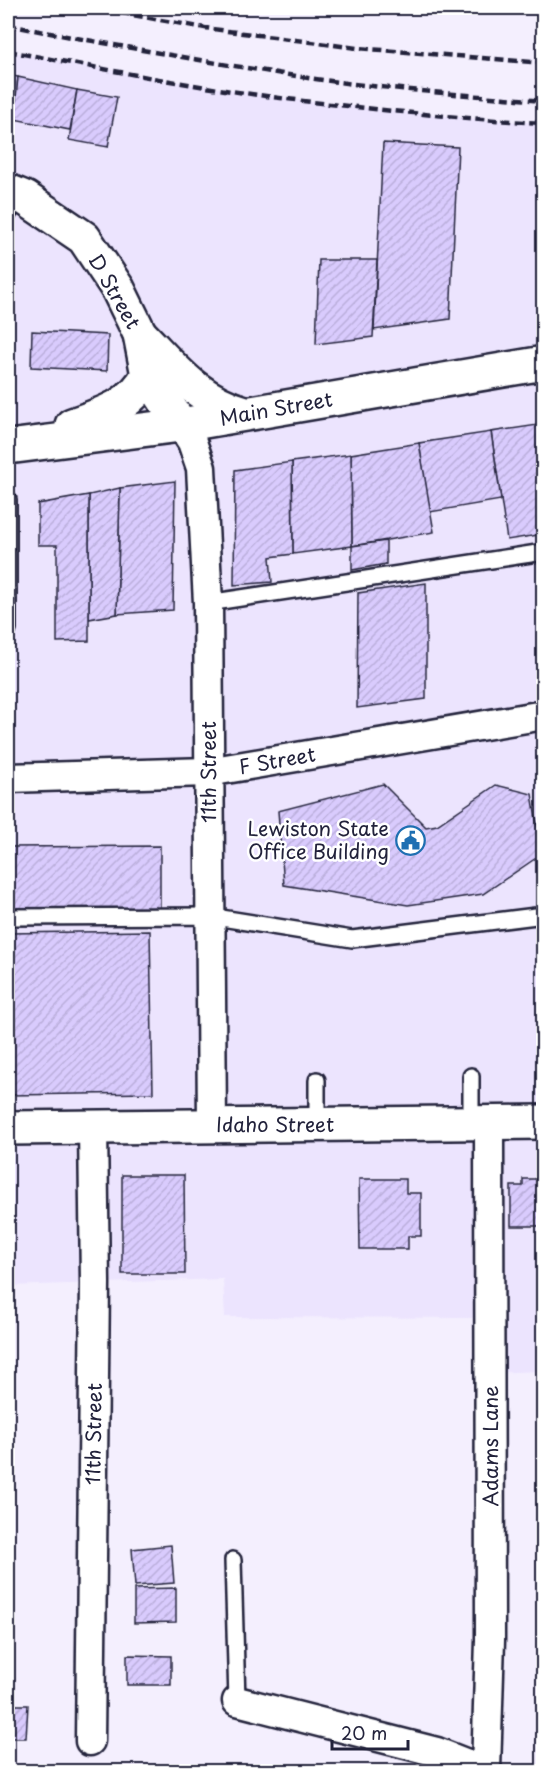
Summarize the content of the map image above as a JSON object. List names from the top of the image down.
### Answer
{
  "streets": {
    "main road": ["D Street", "Main Street", "Idaho Street"],
    "street": ["F Street", "11th Street", "Adams Lane"]
  },
  "crossings": [
    ["D Street", "Main Street"],
    ["D Street", "11th Street"],
    ["Main Street", "11th Street"],
    ["F Street", "11th Street"],
    ["11th Street", "Idaho Street"],
    ["Idaho Street", "Adams Lane"]
  ],
  "places": {
    "public building": ["Lewiston State Office Building"]
  },
  "scale_bar": "20 m"
}
